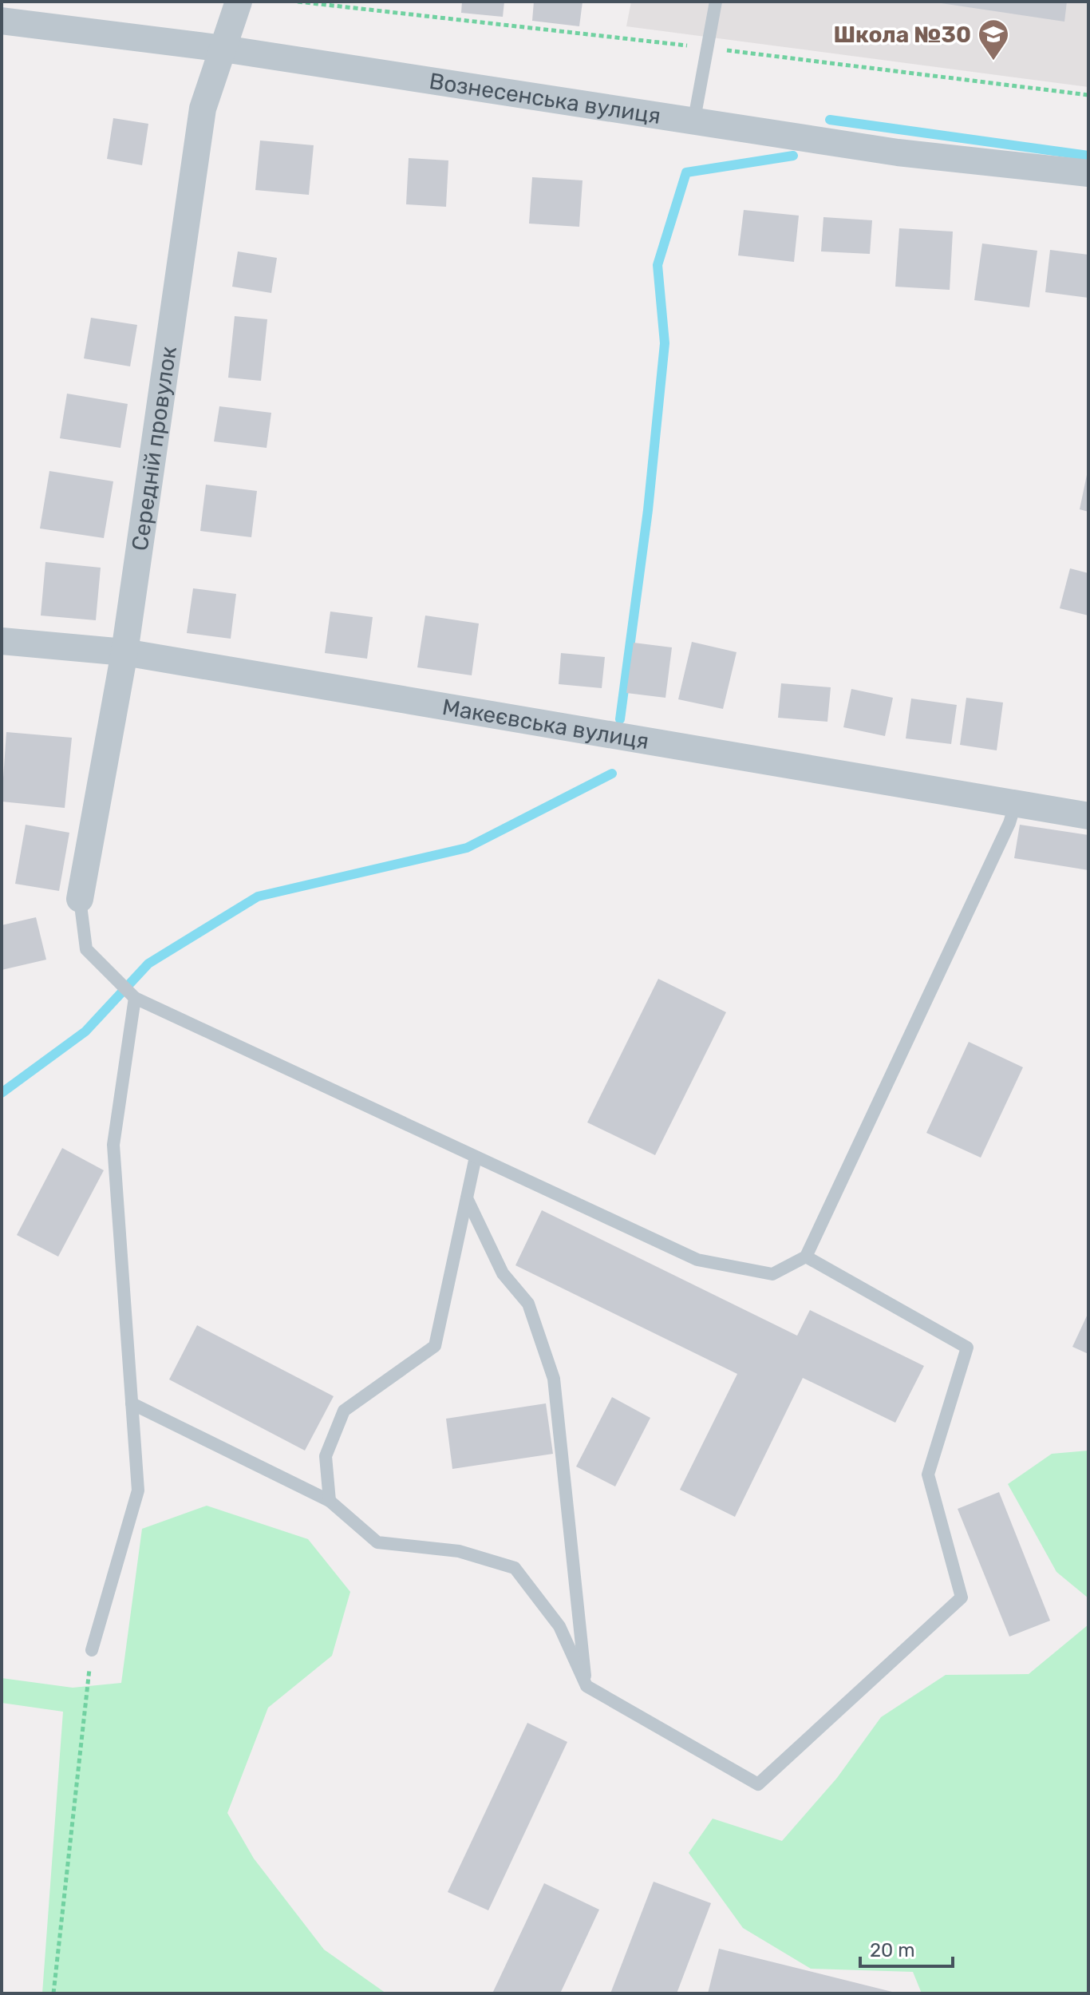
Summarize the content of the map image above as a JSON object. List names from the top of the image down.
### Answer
{
  "streets": {
    "street": ["Вознесенська вулиця", "Середній провулок", "Макеєвська вулиця"]
  },
  "crossings": [
    ["Вознесенська вулиця", "Середній провулок"],
    ["Середній провулок", "Макеєвська вулиця"]
  ],
  "places": {
    "school or university": ["Школа №30"]
  },
  "scale_bar": "20 m"
}
